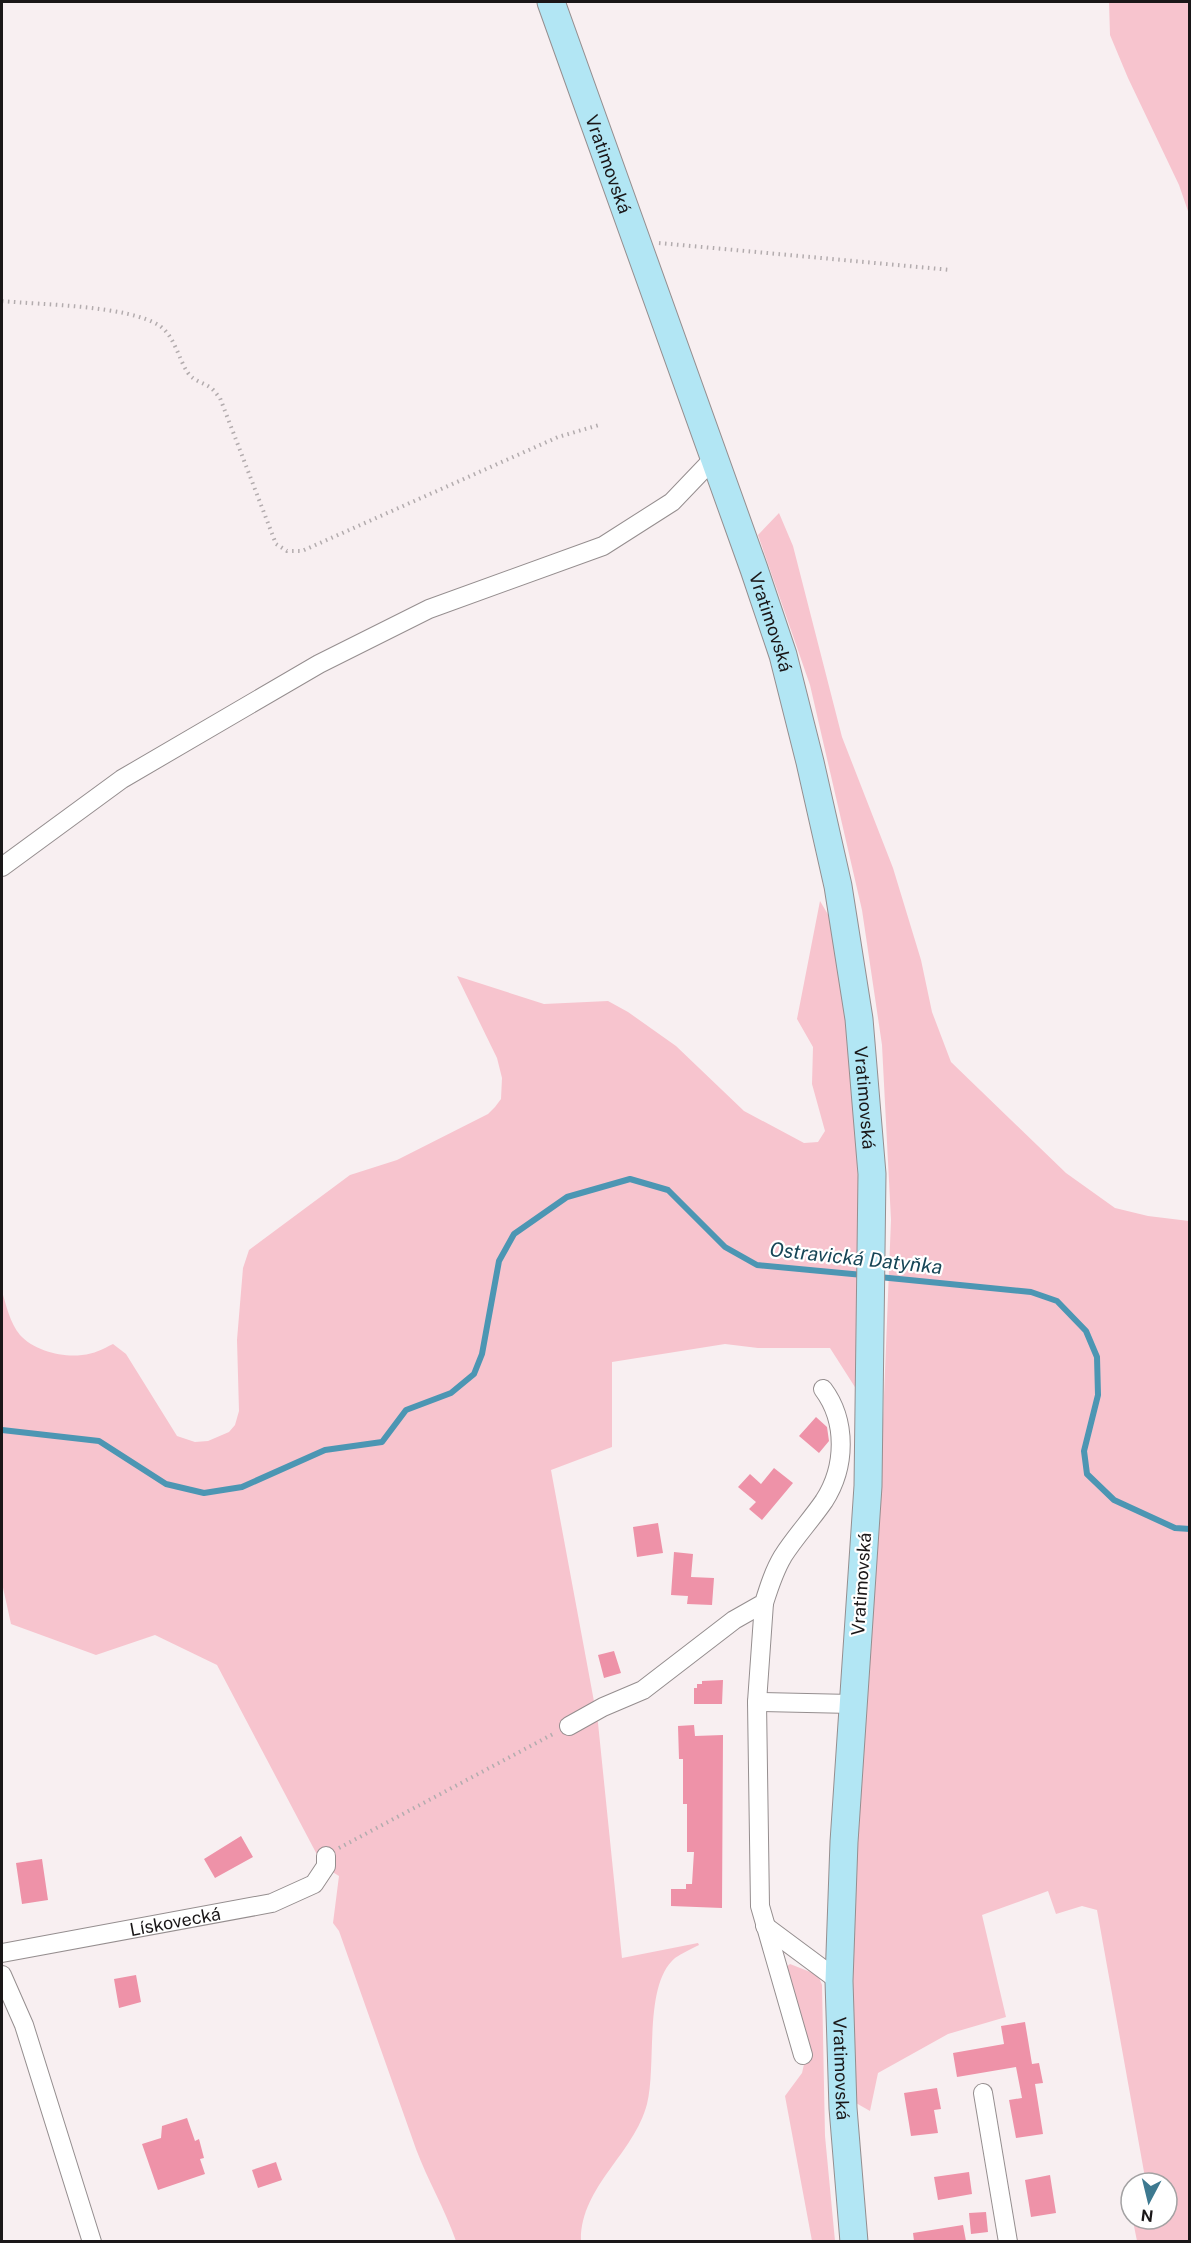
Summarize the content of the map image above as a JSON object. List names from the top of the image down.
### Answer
{
  "streets": {
    "main road": ["Vratimovská"],
    "street": ["Lískovecká"]
  },
  "water": ["Ostravická Datyňka"],
  "north": "bottom"
}
